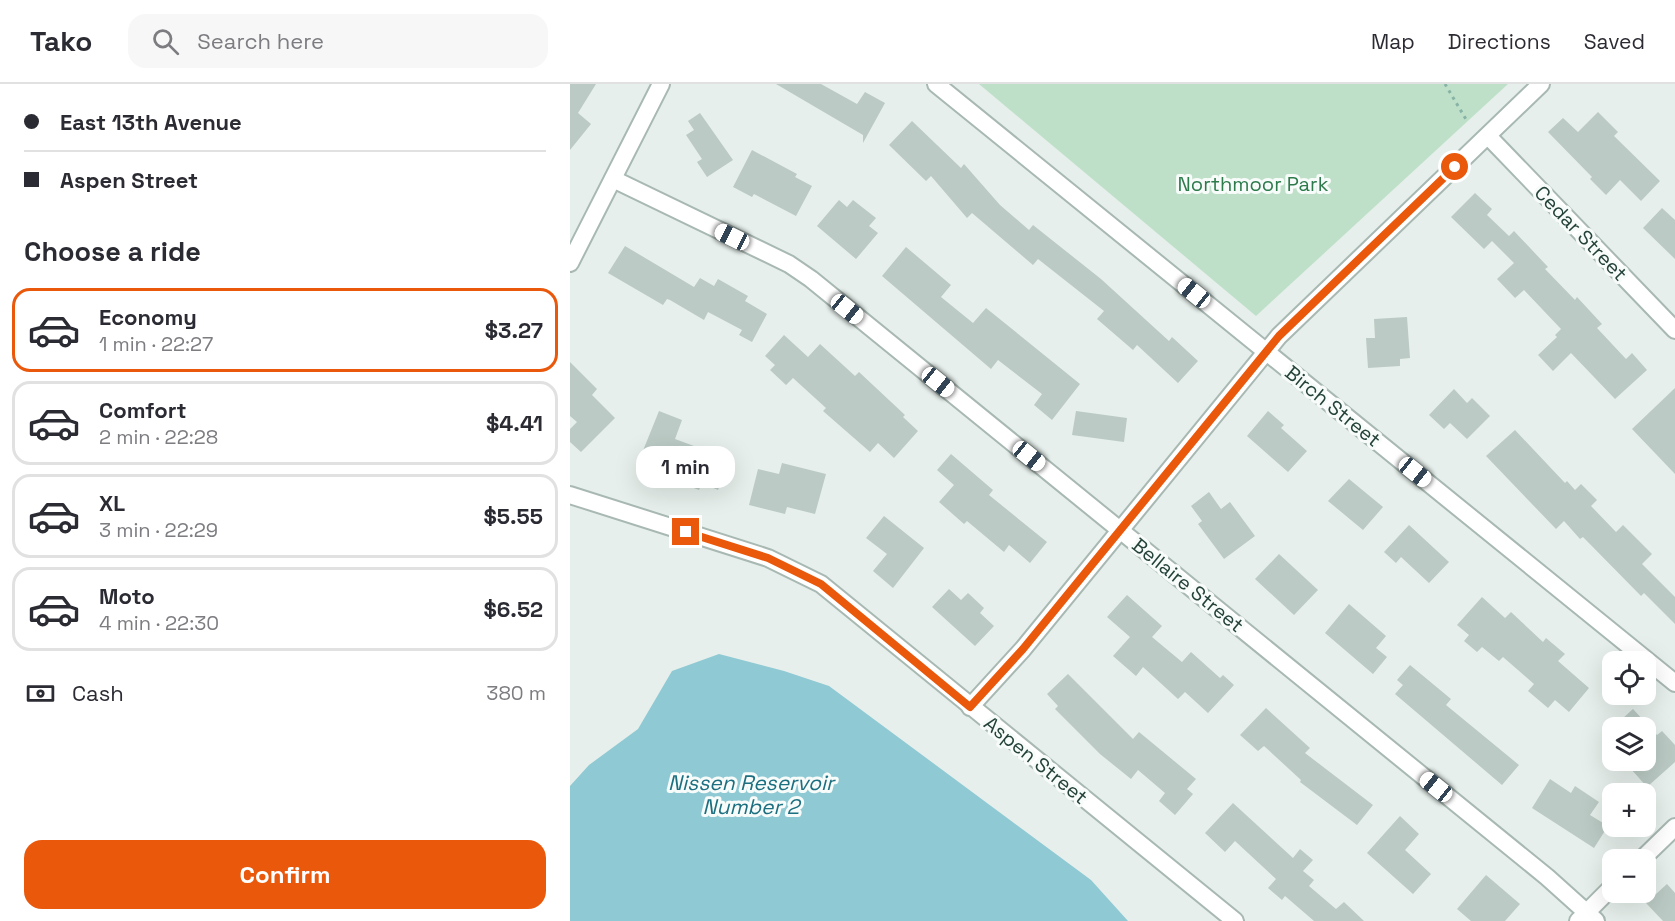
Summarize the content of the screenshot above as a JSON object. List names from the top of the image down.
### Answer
{
  "streets": {
    "street": [
      "Cedar Street",
      "Birch Street",
      "Bellaire Street",
      "Aspen Street"
    ]
  },
  "water": ["Nissen Reservoir Number 2"],
  "parks": ["Northmoor Park"],
  "page": {
    "header": "Tako",
    "search": "Search here",
    "nav": ["Map", "Directions", "Saved"],
    "banner": ["East 13th Avenue", "Aspen Street"],
    "heading": "Choose a ride",
    "list": [
      {
        "name": "Economy",
        "note": "1 min · 22:27",
        "value": "$3.27"
      },
      {
        "name": "Comfort",
        "note": "2 min · 22:28",
        "value": "$4.41"
      },
      {
        "name": "XL",
        "note": "3 min · 22:29",
        "value": "$5.55"
      },
      {
        "name": "Moto",
        "note": "4 min · 22:30",
        "value": "$6.52"
      }
    ],
    "bubble": "1 min",
    "map_buttons": ["+", "−"],
    "pay": ["Cash", "380 m"],
    "buttons": "Confirm"
  }
}
